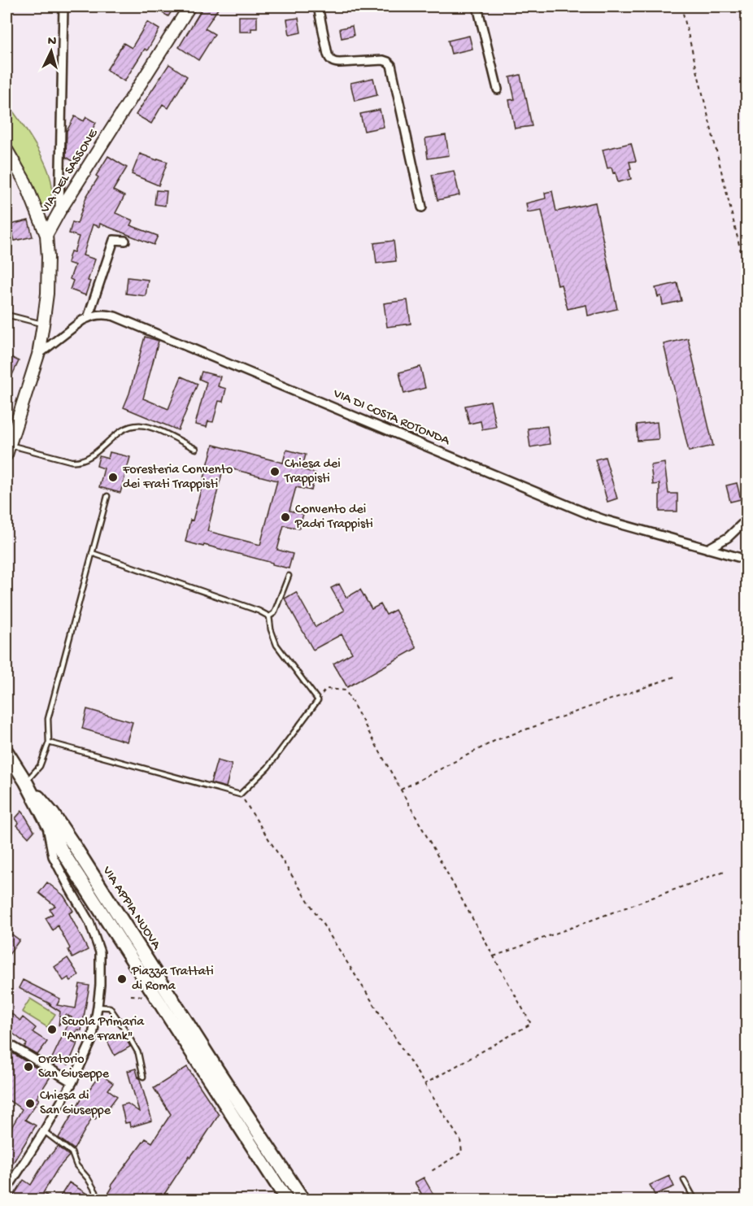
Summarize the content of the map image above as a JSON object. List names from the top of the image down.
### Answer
{
  "streets": {
    "main road": ["VIA DEL SASSONE", "VIA APPIA NUOVA"],
    "street": ["VIA DI COSTA ROTONDA"]
  },
  "crossings": [
    ["VIA DEL SASSONE", "VIA DI COSTA ROTONDA"]
  ],
  "places": [
    "Chiesa dei Trappisti",
    "Foresteria Convento dei Frati Trappisti",
    "Convento dei Padri Trappisti",
    "Piazza Trattati di Roma",
    "Scuola Primaria \"Anne Frank\"",
    "Oratorio San Giuseppe",
    "Chiesa di San Giuseppe"
  ],
  "north": "top"
}
